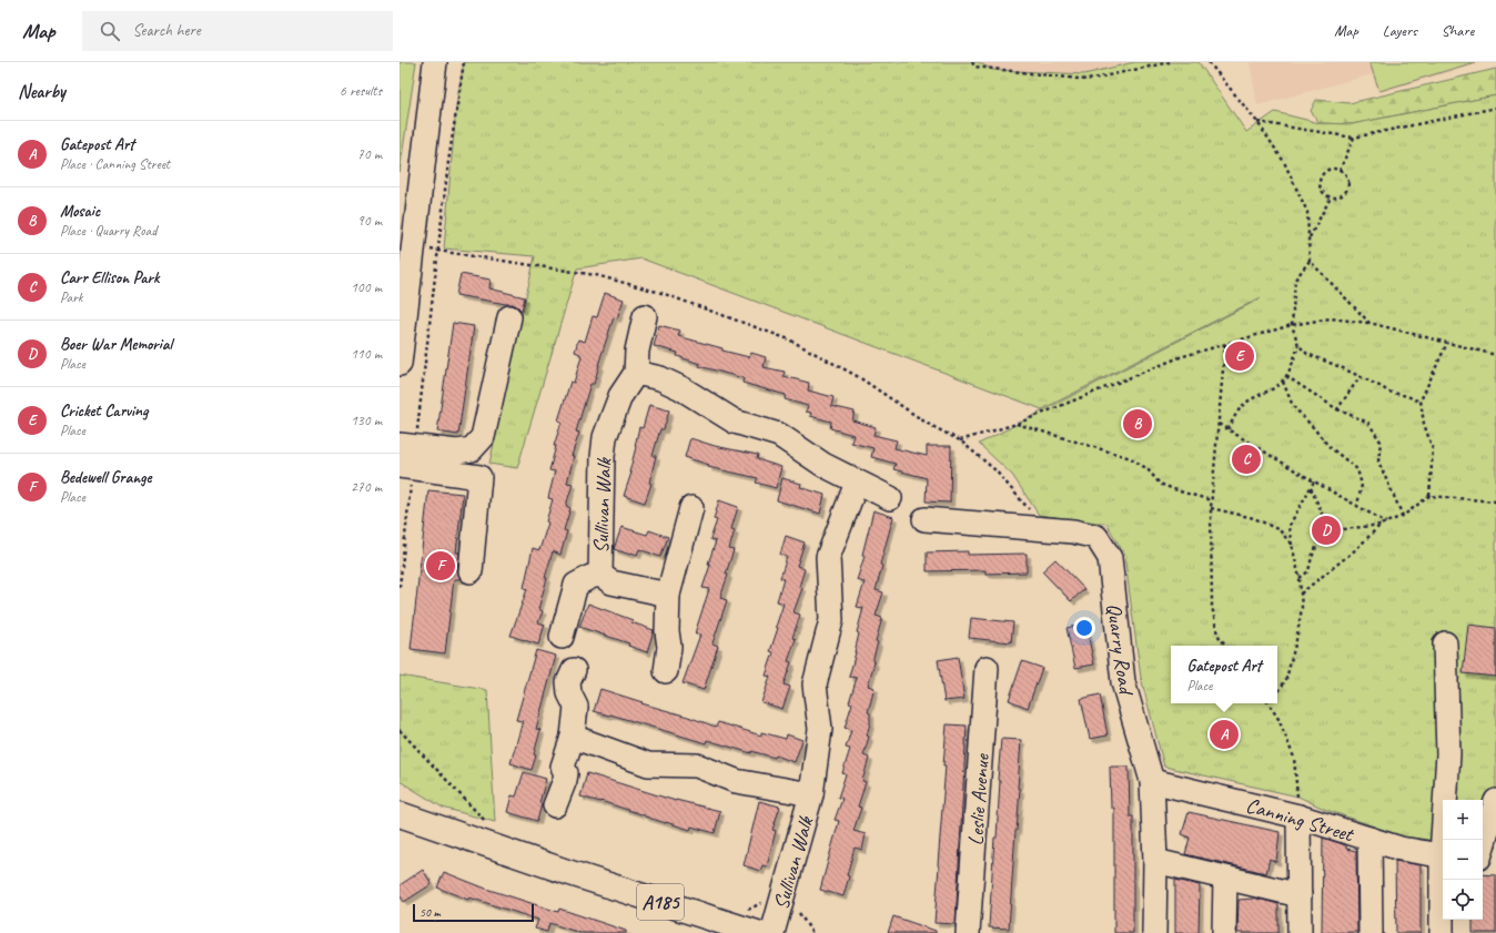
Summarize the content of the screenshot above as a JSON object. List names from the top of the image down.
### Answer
{
  "streets": {
    "main road": ["A185"],
    "street": [
      "Sullivan Walk",
      "Quarry Road",
      "Leslie Avenue",
      "Canning Street"
    ]
  },
  "crossings": [
    ["Quarry Road", "Canning Street"]
  ],
  "scale_bar": "50 m",
  "page": {
    "header": "Map",
    "search": "Search here",
    "nav": ["Map", "Layers", "Share"],
    "heading": ["Nearby", "6 results"],
    "list": [
      {
        "mark": "A",
        "name": "Gatepost Art",
        "note": "Place · Canning Street",
        "value": "70 m"
      },
      {
        "mark": "B",
        "name": "Mosaic",
        "note": "Place · Quarry Road",
        "value": "90 m"
      },
      {
        "mark": "C",
        "name": "Carr Ellison Park",
        "note": "Park",
        "value": "100 m"
      },
      {
        "mark": "D",
        "name": "Boer War Memorial",
        "note": "Place",
        "value": "110 m"
      },
      {
        "mark": "E",
        "name": "Cricket Carving",
        "note": "Place",
        "value": "130 m"
      },
      {
        "mark": "F",
        "name": "Bedewell Grange",
        "note": "Place",
        "value": "270 m"
      }
    ],
    "pins": [
      "E",
      "B",
      "C",
      "D",
      "F",
      "A"
    ],
    "popup": ["Gatepost Art", "Place"],
    "map_buttons": ["+", "−"],
    "scale": "50 m"
  }
}
